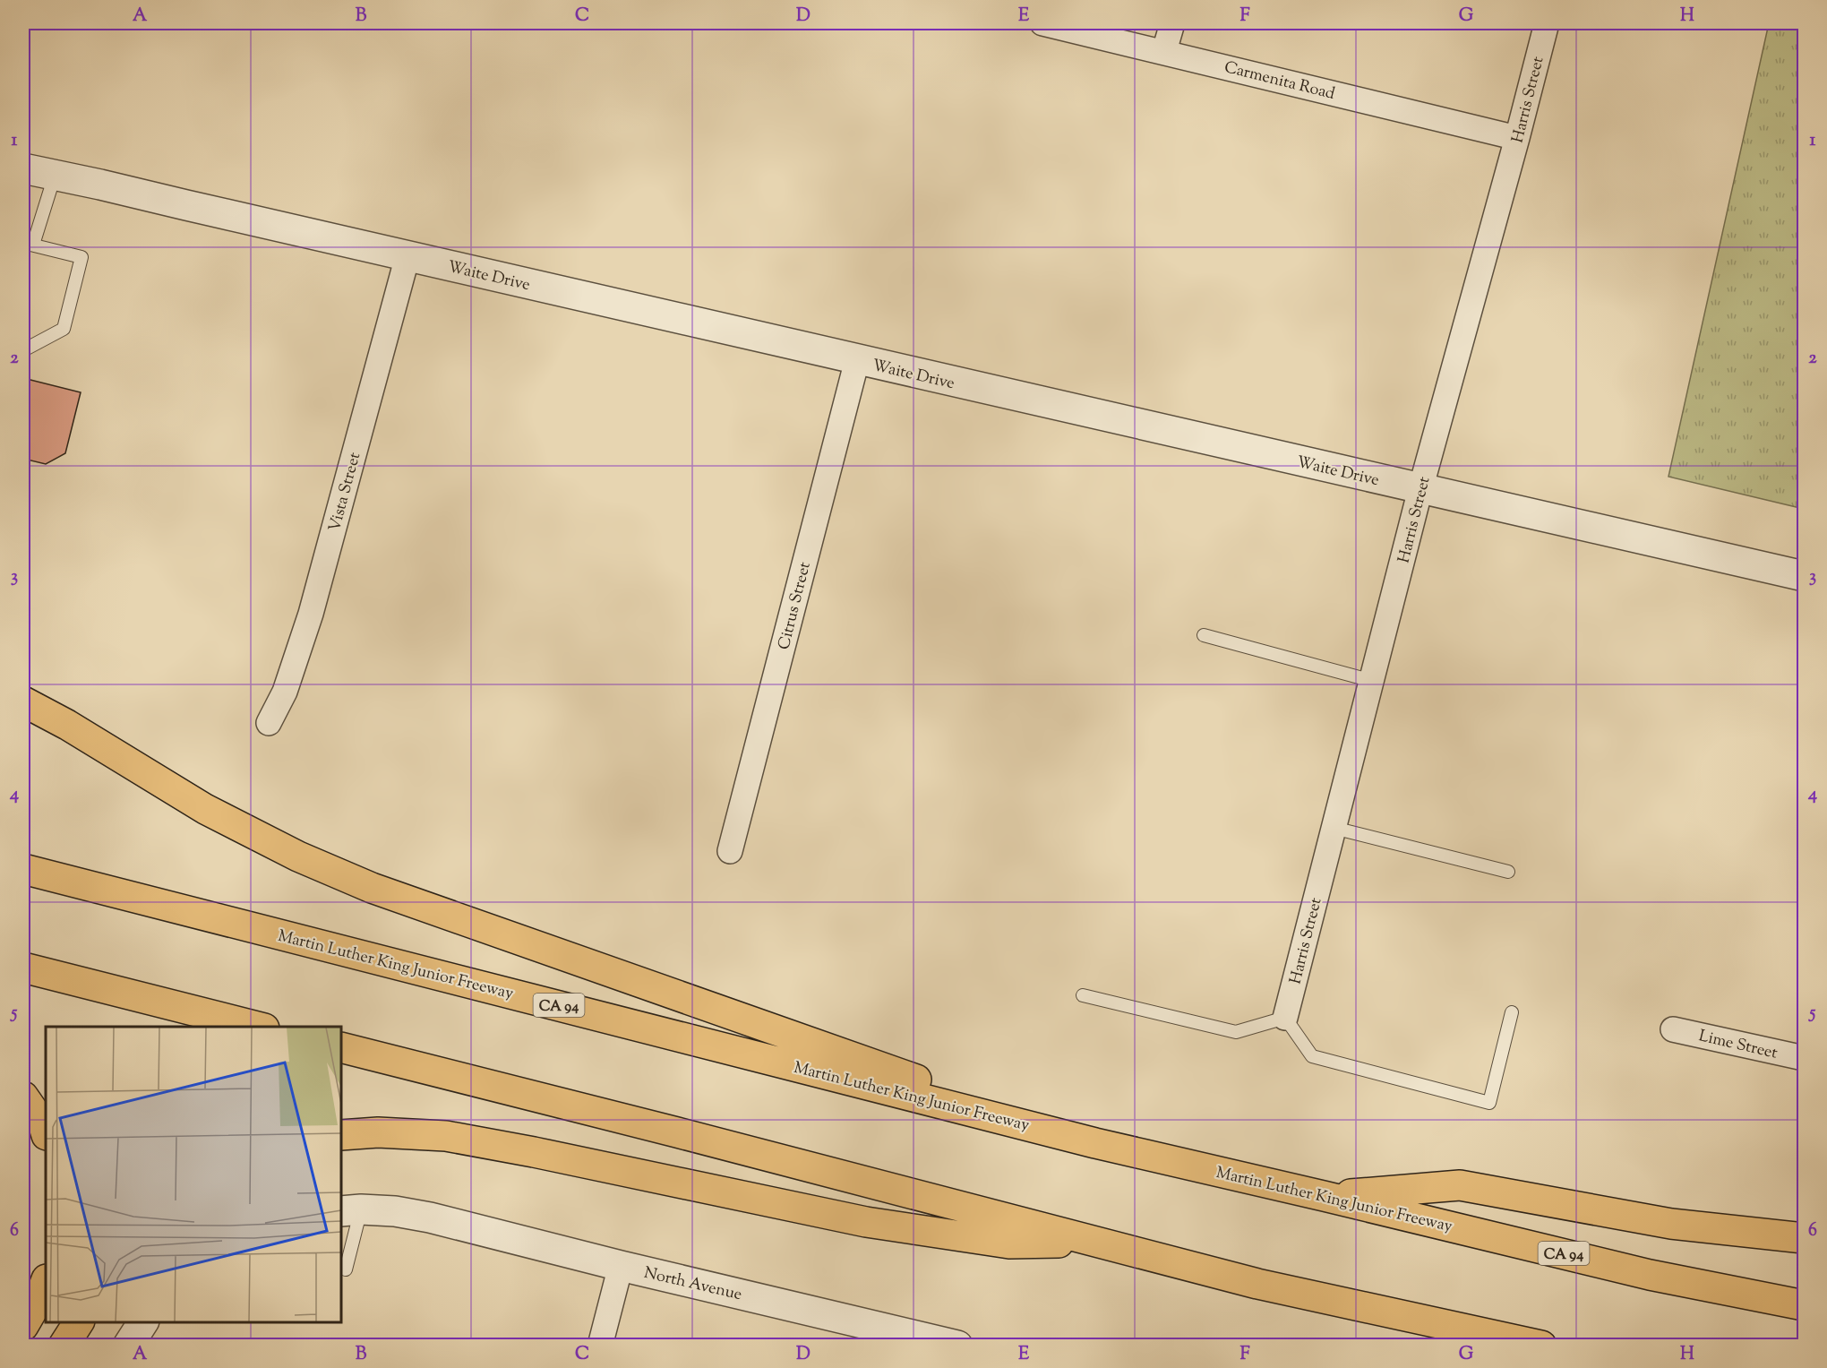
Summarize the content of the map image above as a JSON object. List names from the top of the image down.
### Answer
{
  "streets": {
    "highway": ["Martin Luther King Junior Freeway", "CA 94"],
    "street": [
      "Carmenita Road",
      "Harris Street",
      "Waite Drive",
      "Vista Street",
      "Citrus Street",
      "Lime Street",
      "North Avenue"
    ]
  },
  "crossings": [
    ["Carmenita Road", "Harris Street"],
    ["Harris Street", "Waite Drive"],
    ["Waite Drive", "Vista Street"],
    ["Waite Drive", "Citrus Street"]
  ],
  "grid": {
    "columns": [
      "A",
      "B",
      "C",
      "D",
      "E",
      "F",
      "G",
      "H"
    ],
    "rows": [
      "1",
      "2",
      "3",
      "4",
      "5",
      "6"
    ]
  }
}
